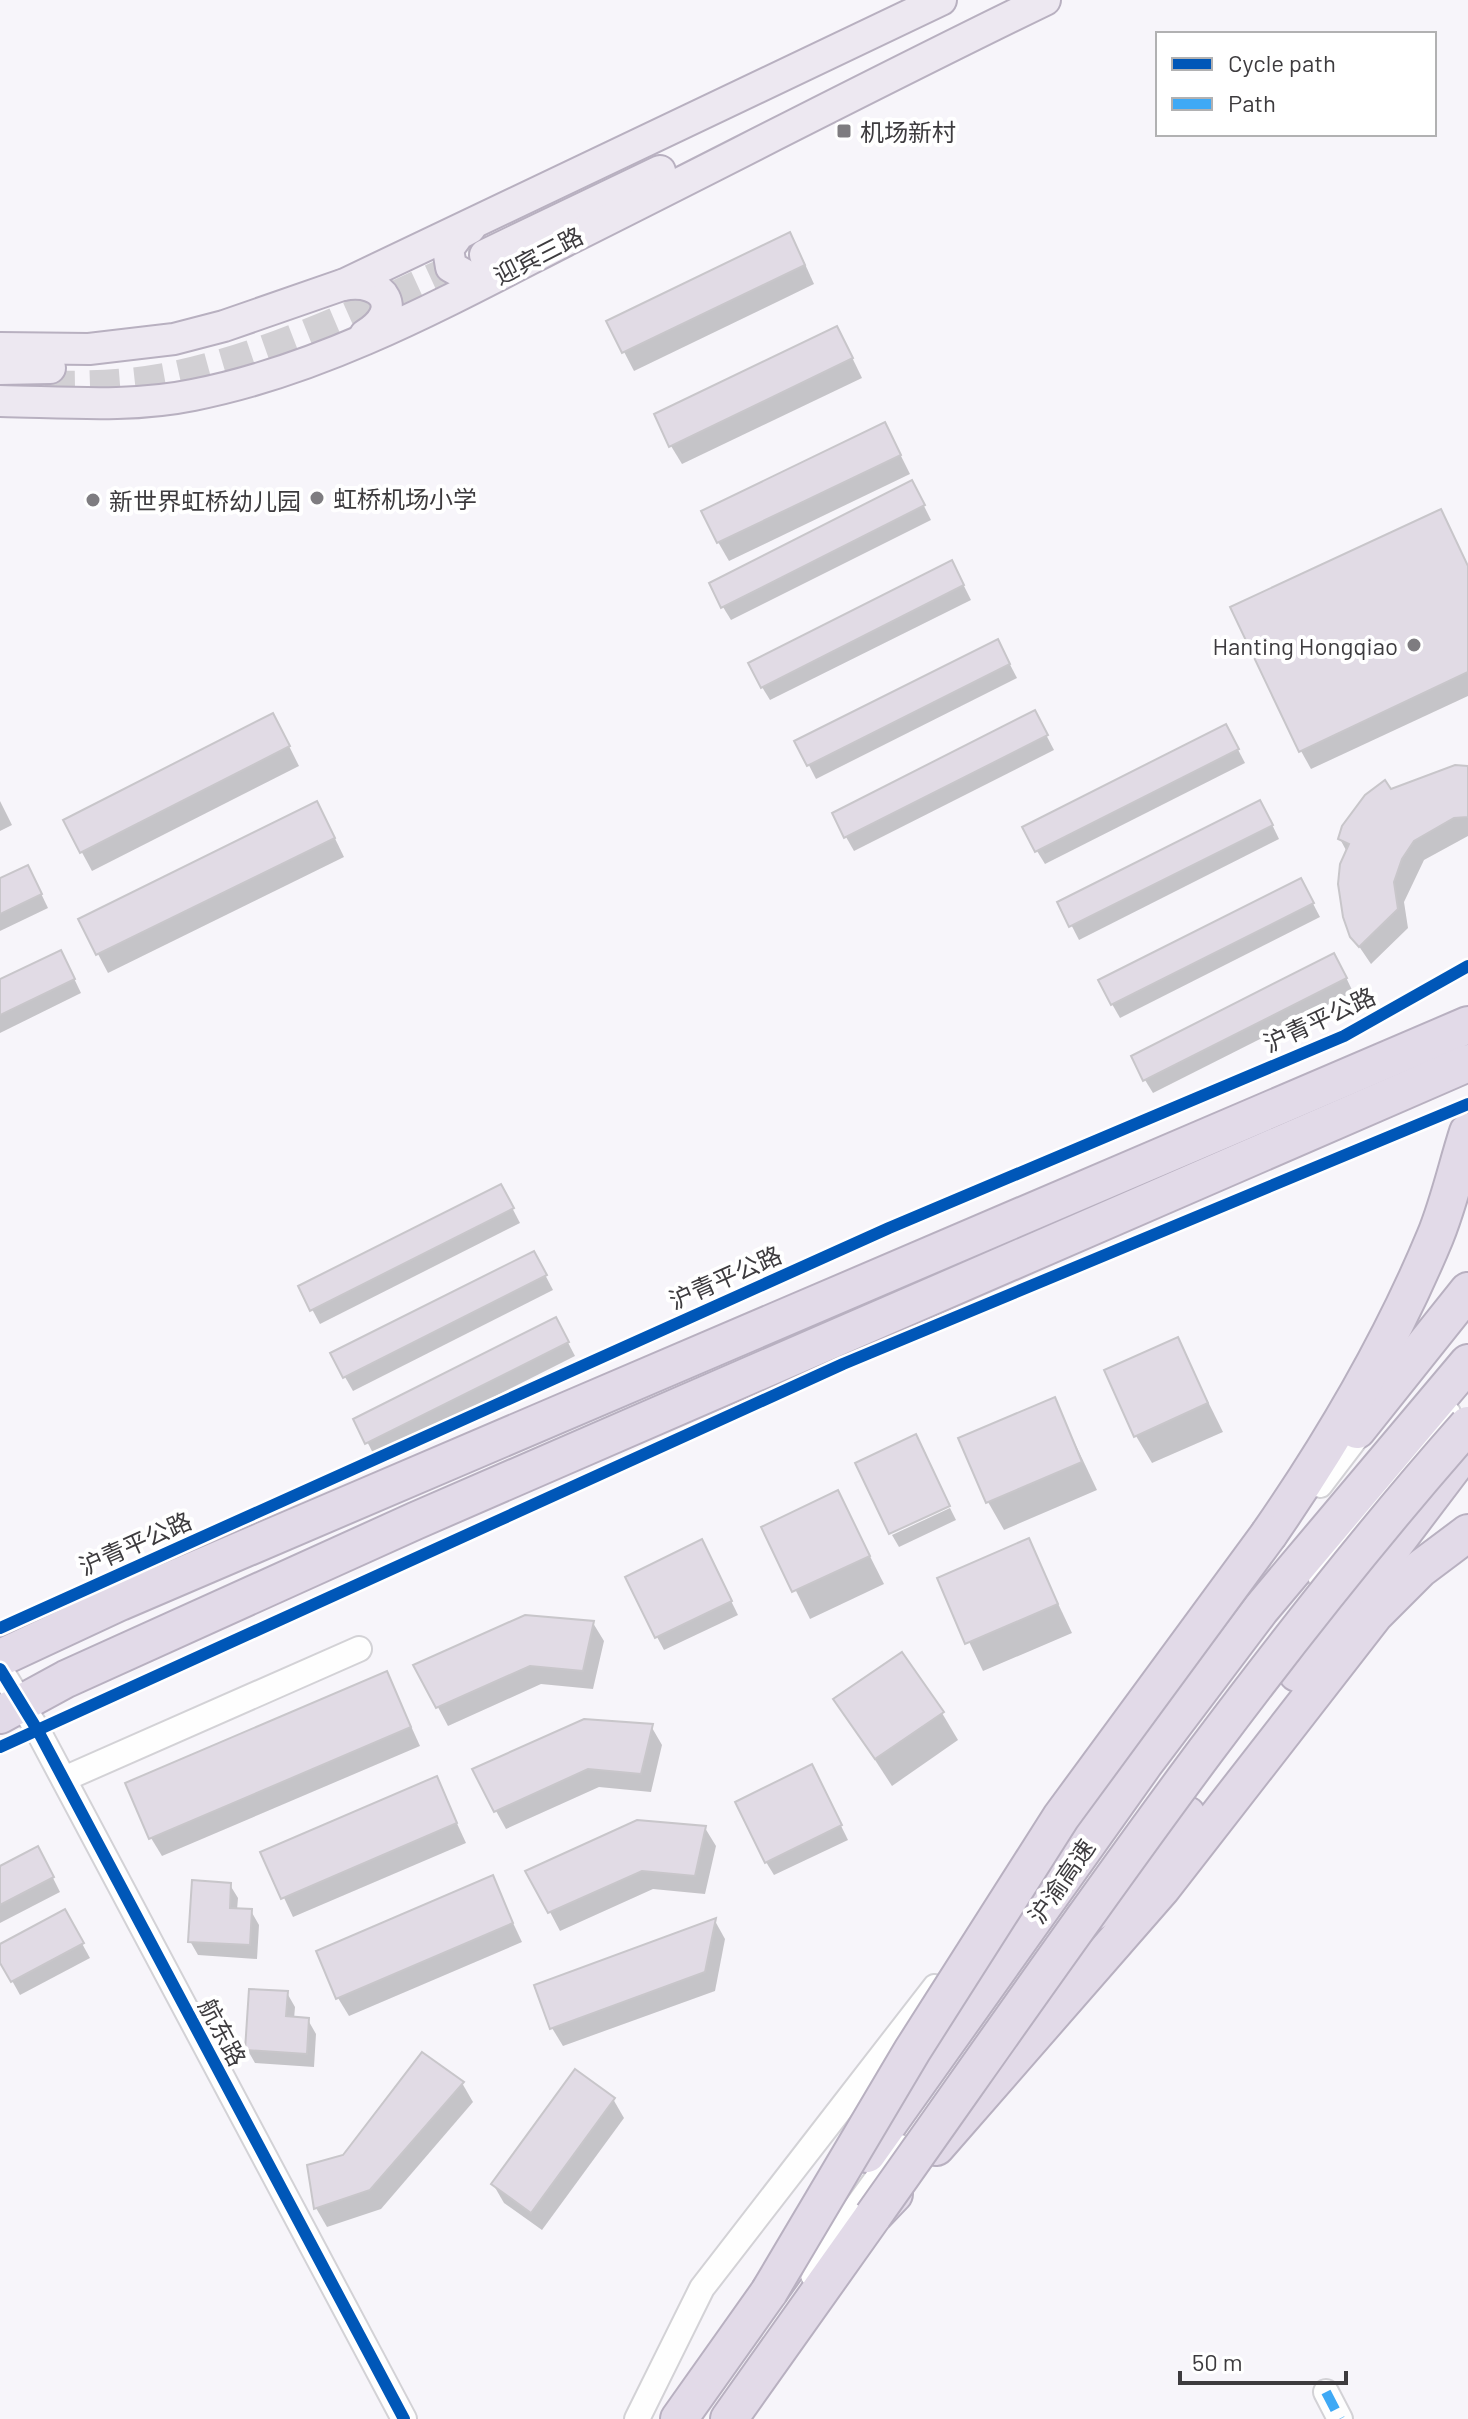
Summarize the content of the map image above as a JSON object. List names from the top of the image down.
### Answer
{
  "streets": {
    "highway": ["沪青平公路", "沪渝高速"],
    "main road": ["迎宾三路"],
    "street": ["航东路"]
  },
  "places": {
    "transit": ["机场新村"],
    "other": ["虹桥机场小学", "新世界虹桥幼儿园", "Hanting Hongqiao"]
  },
  "legend": ["Cycle path", "Path"],
  "scale_bar": "50 m"
}
